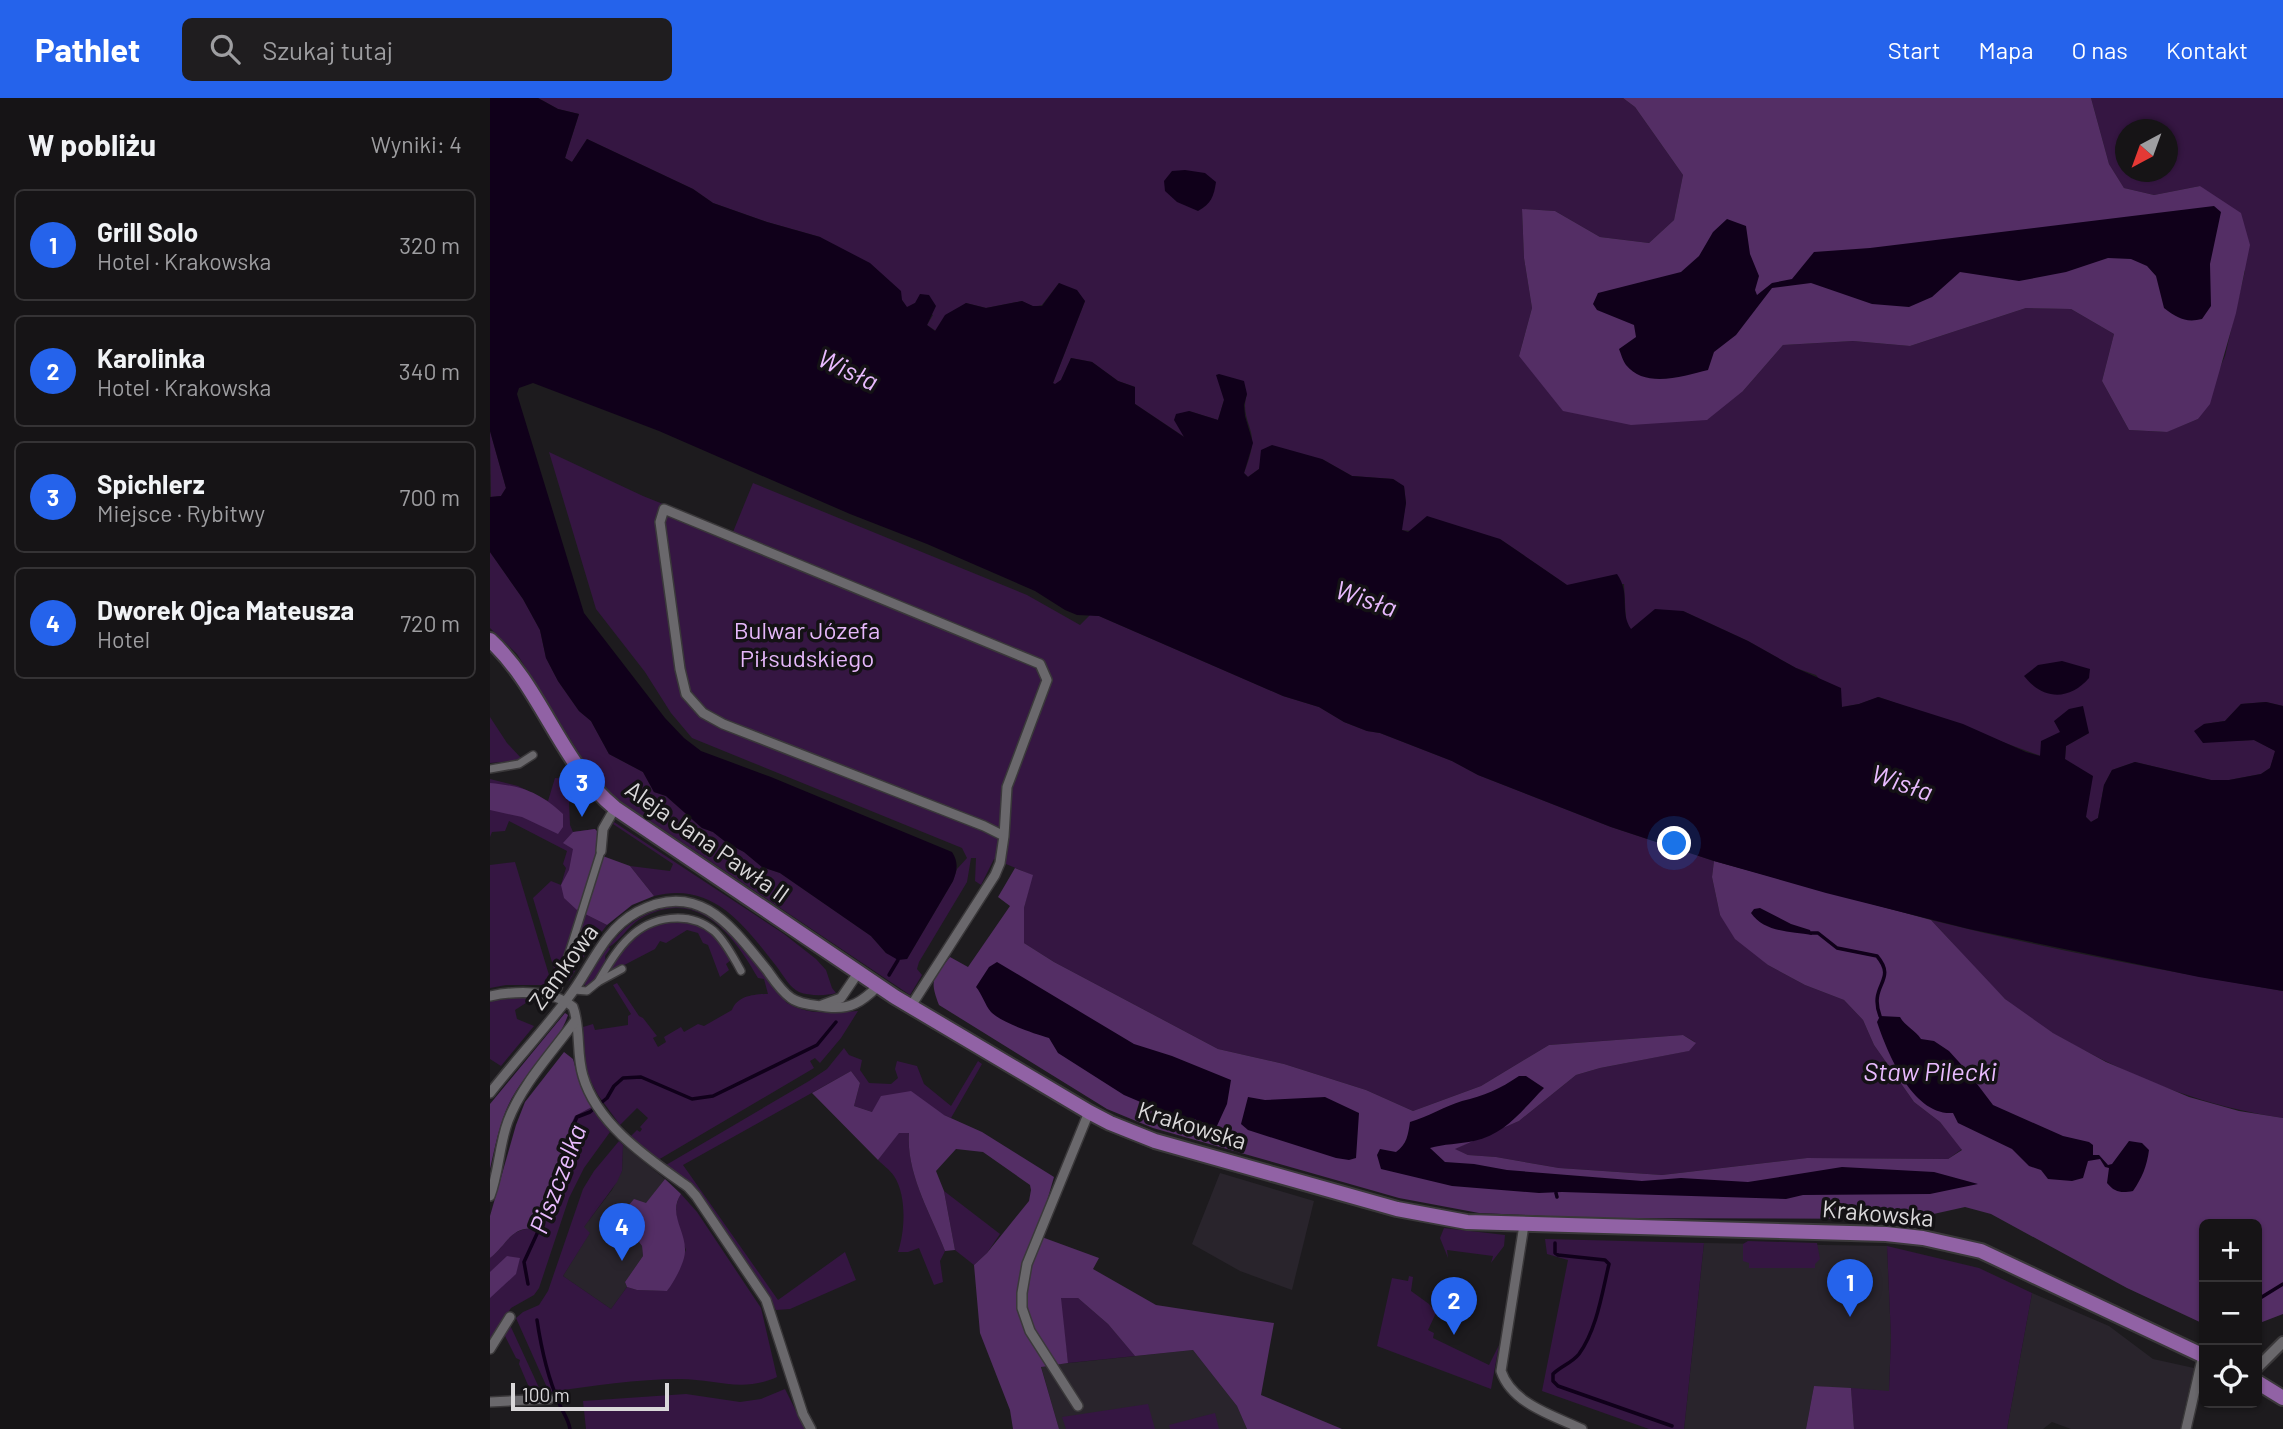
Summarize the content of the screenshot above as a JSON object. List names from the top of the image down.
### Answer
{
  "streets": {
    "main road": ["Aleja Jana Pawła II", "Krakowska"],
    "street": ["Zamkowa"]
  },
  "crossings": [
    ["Aleja Jana Pawła II", "Zamkowa"],
    ["Aleja Jana Pawła II", "Krakowska"],
    ["Zamkowa", "Krakowska"]
  ],
  "water": ["Wisła", "Staw Pilecki", "Piszczelka"],
  "parks": ["Bulwar Józefa Piłsudskiego"],
  "scale_bar": "100 m",
  "north": "bottom left",
  "page": {
    "header": "Pathlet",
    "search": "Szukaj tutaj",
    "nav": [
      "Start",
      "Mapa",
      "O nas",
      "Kontakt"
    ],
    "heading": ["W pobliżu", "Wyniki: 4"],
    "list": [
      {
        "mark": "1",
        "name": "Grill Solo",
        "note": "Hotel · Krakowska",
        "value": "320 m"
      },
      {
        "mark": "2",
        "name": "Karolinka",
        "note": "Hotel · Krakowska",
        "value": "340 m"
      },
      {
        "mark": "3",
        "name": "Spichlerz",
        "note": "Miejsce · Rybitwy",
        "value": "700 m"
      },
      {
        "mark": "4",
        "name": "Dworek Ojca Mateusza",
        "note": "Hotel",
        "value": "720 m"
      }
    ],
    "pins": [
      "3",
      "4",
      "1",
      "2"
    ],
    "map_buttons": ["+", "−"],
    "scale": "100 m"
  }
}
